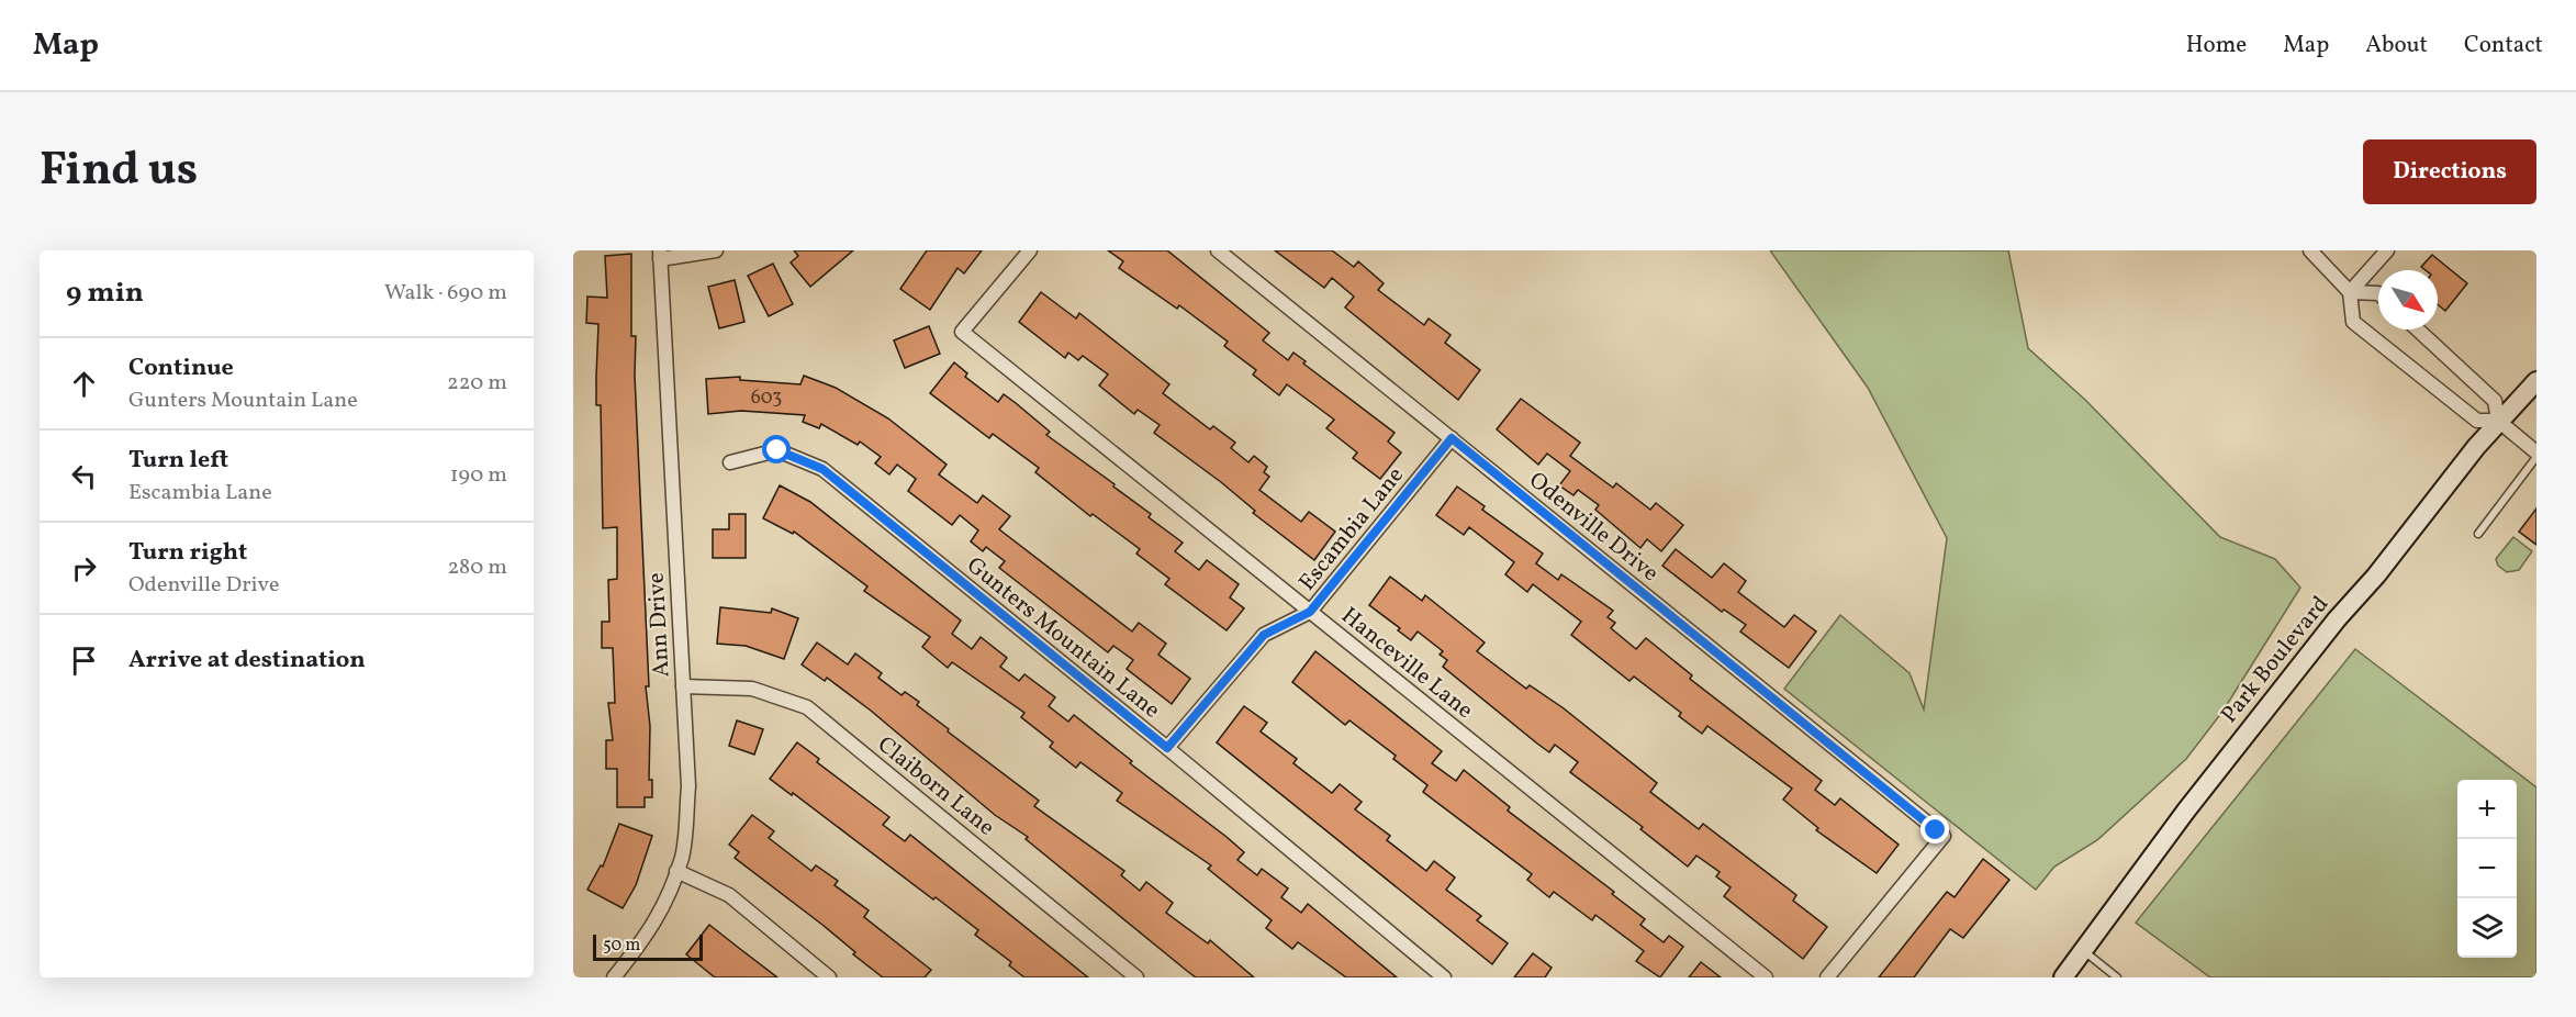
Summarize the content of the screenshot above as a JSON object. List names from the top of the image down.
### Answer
{
  "streets": {
    "main road": ["Park Boulevard"],
    "street": [
      "Odenville Drive",
      "Escambia Lane",
      "Ann Drive",
      "Gunters Mountain Lane",
      "Hanceville Lane",
      "Claiborn Lane"
    ]
  },
  "crossings": [
    ["Odenville Drive", "Escambia Lane"],
    ["Escambia Lane", "Gunters Mountain Lane"],
    ["Escambia Lane", "Hanceville Lane"],
    ["Ann Drive", "Claiborn Lane"]
  ],
  "house_numbers": ["603"],
  "scale_bar": "50 m",
  "north": "bottom right",
  "page": {
    "header": "Map",
    "nav": [
      "Home",
      "Map",
      "About",
      "Contact"
    ],
    "title": "Find us",
    "buttons": "Directions",
    "heading": ["9 min", "Walk · 690 m"],
    "list": [
      ["Continue", "Gunters Mountain Lane", "220 m"],
      ["Turn left", "Escambia Lane", "190 m"],
      ["Turn right", "Odenville Drive", "280 m"],
      "Arrive at destination"
    ],
    "map_buttons": ["+", "−"],
    "scale": "50 m"
  }
}
